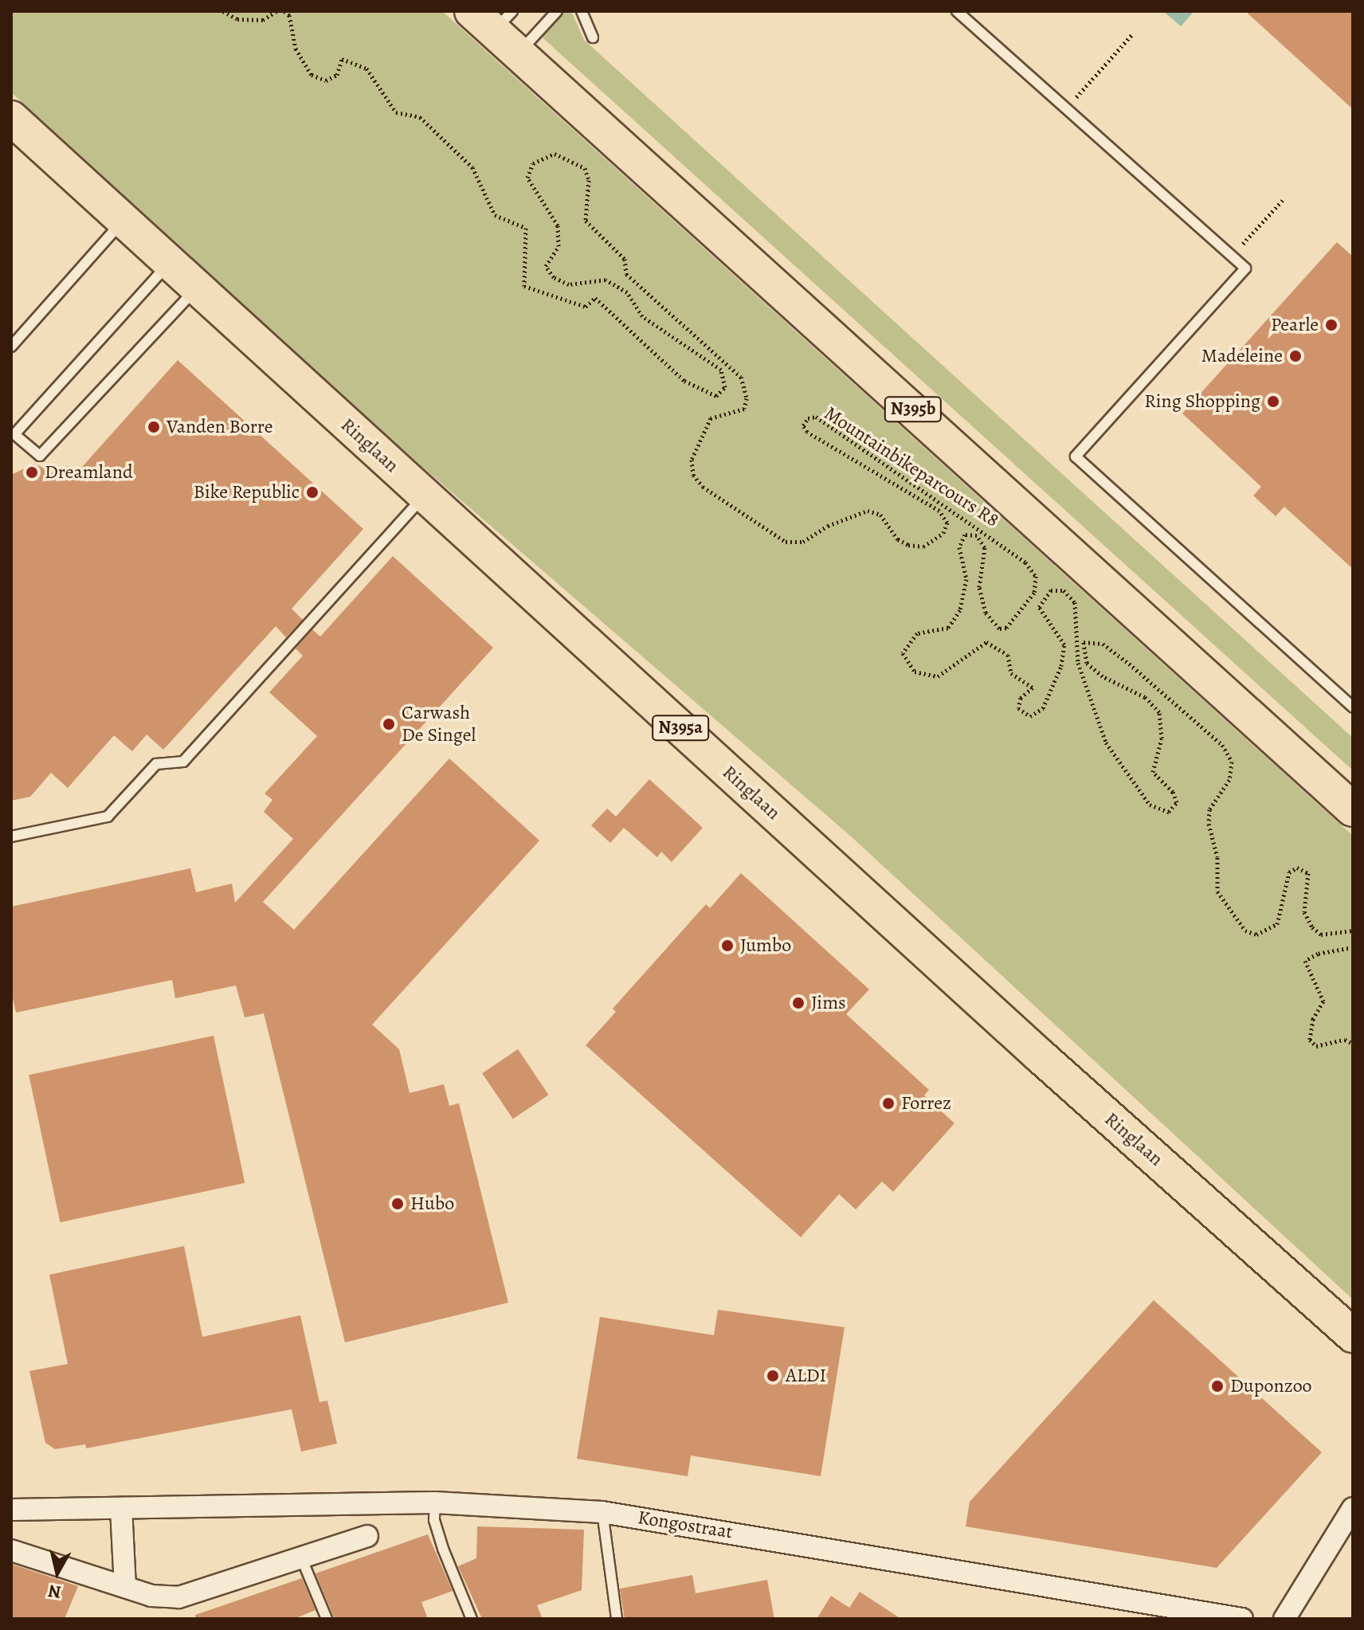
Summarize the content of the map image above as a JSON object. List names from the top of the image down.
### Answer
{
  "streets": {
    "main road": ["N395b", "Ringlaan", "N395a"],
    "street": ["Kongostraat"],
    "path": ["Mountainbikeparcours R8"]
  },
  "places": [
    "Pearle",
    "Madeleine",
    "Ring Shopping",
    "Vanden Borre",
    "Dreamland",
    "Bike Republic",
    "Carwash De Singel",
    "Jumbo",
    "Jims",
    "Forrez",
    "Hubo",
    "ALDI",
    "Duponzoo"
  ],
  "north": "bottom"
}
